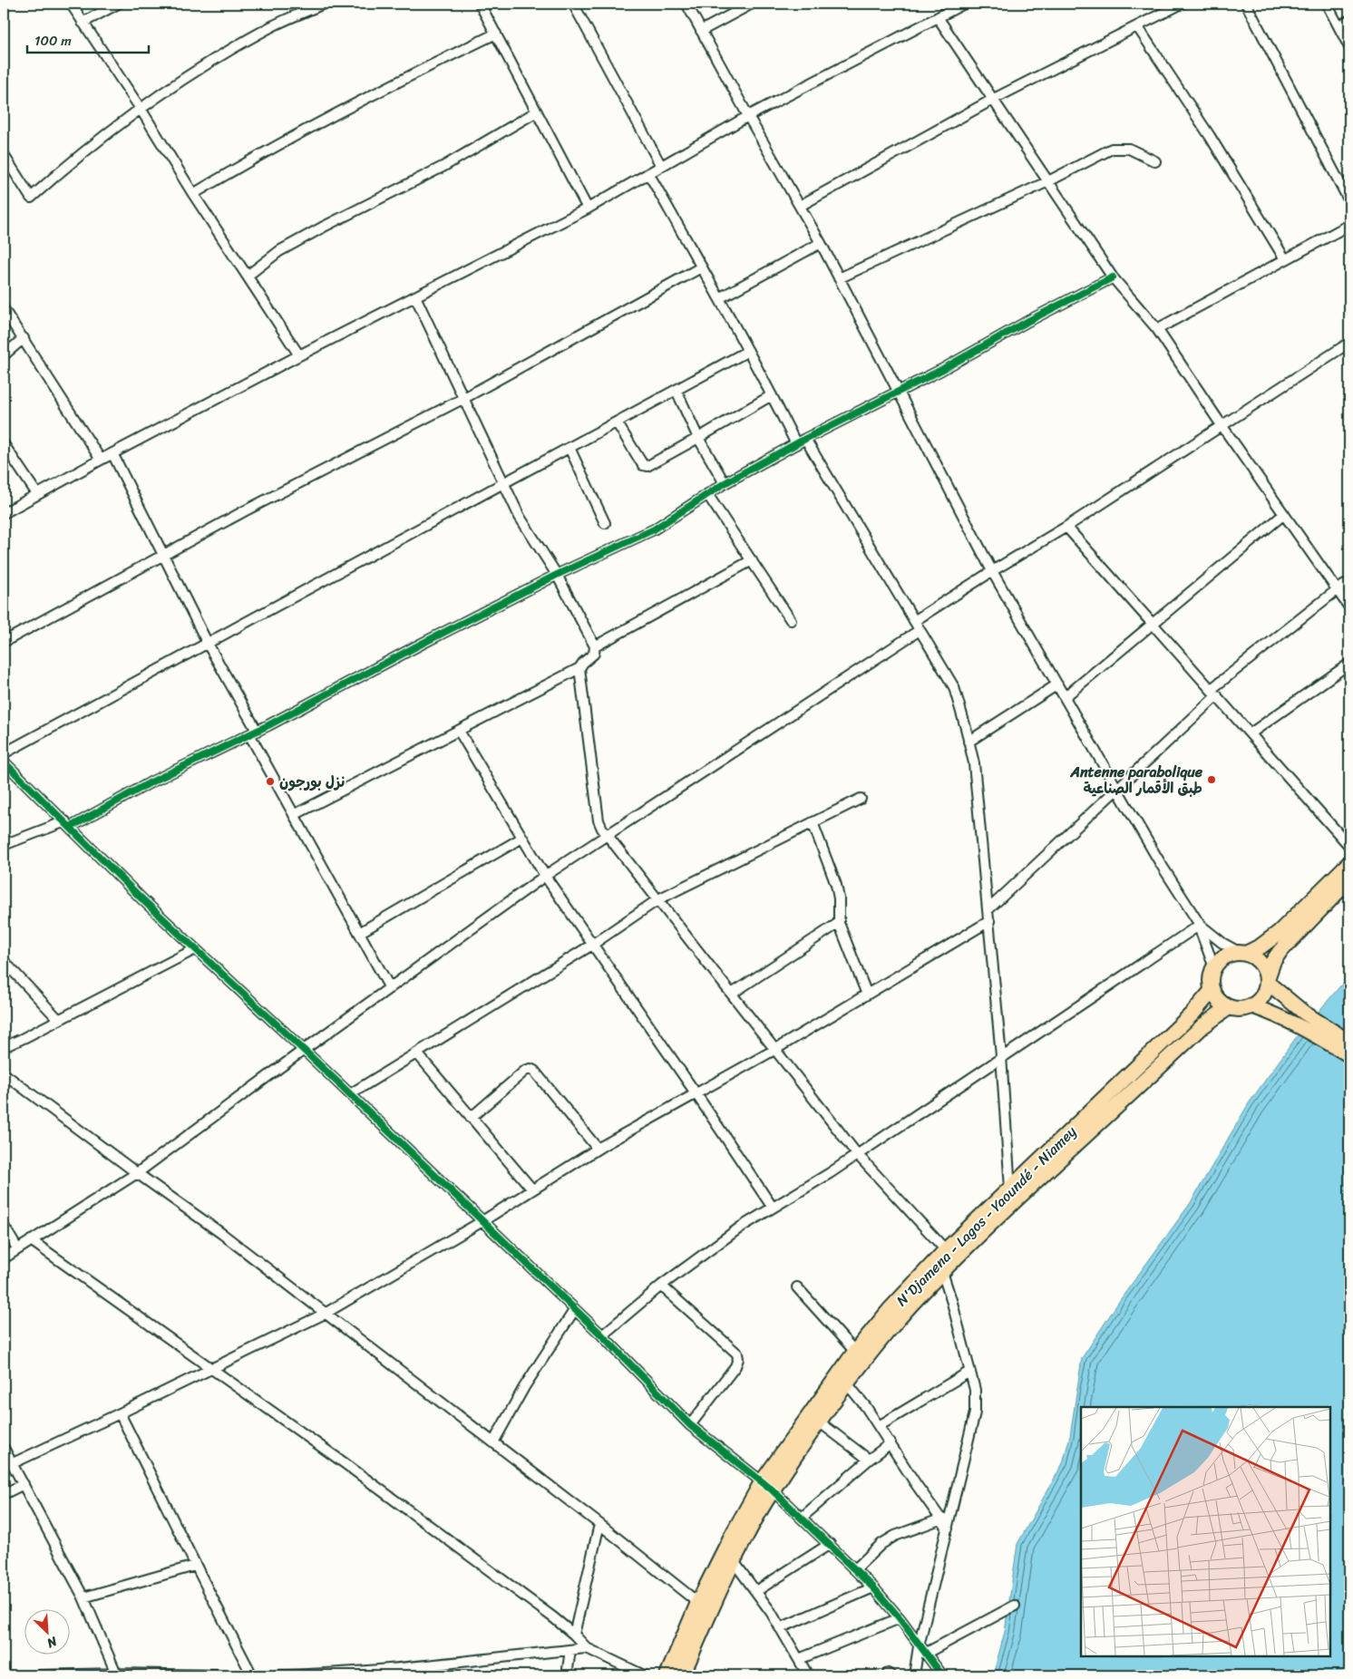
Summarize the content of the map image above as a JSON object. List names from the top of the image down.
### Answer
{
  "streets": {
    "highway": ["N'Djamena - Lagos - Yaoundé - Niamey"]
  },
  "places": ["Antenne parabolique طبق الأقمار الصناعية", "نزل بورجون"],
  "scale_bar": "100 m",
  "north": "bottom right"
}
